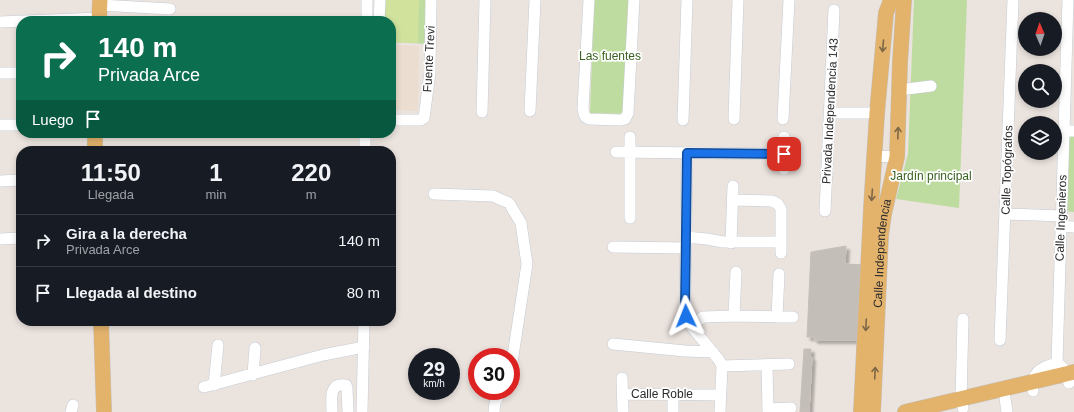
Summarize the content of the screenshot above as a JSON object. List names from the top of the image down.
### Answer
{
  "streets": {
    "main road": ["Calle Independencia"],
    "street": [
      "Fuente Trevi",
      "Privada Independencia 143",
      "Calle Topógrafos",
      "Calle Ingenieros",
      "Calle Roble"
    ]
  },
  "parks": ["Las fuentes", "Jardín principal"],
  "north": "top",
  "page": {
    "turn": ["140 m", "Privada Arce"],
    "then": "Luego",
    "eta": [
      "11:50",
      "Llegada",
      "1",
      "min",
      "220",
      "m"
    ],
    "list": [
      {
        "name": "Gira a la derecha",
        "note": "Privada Arce",
        "value": "140 m"
      },
      {
        "name": "Llegada al destino",
        "value": "80 m"
      }
    ],
    "speed": "29 km/h",
    "limit": "30"
  }
}
